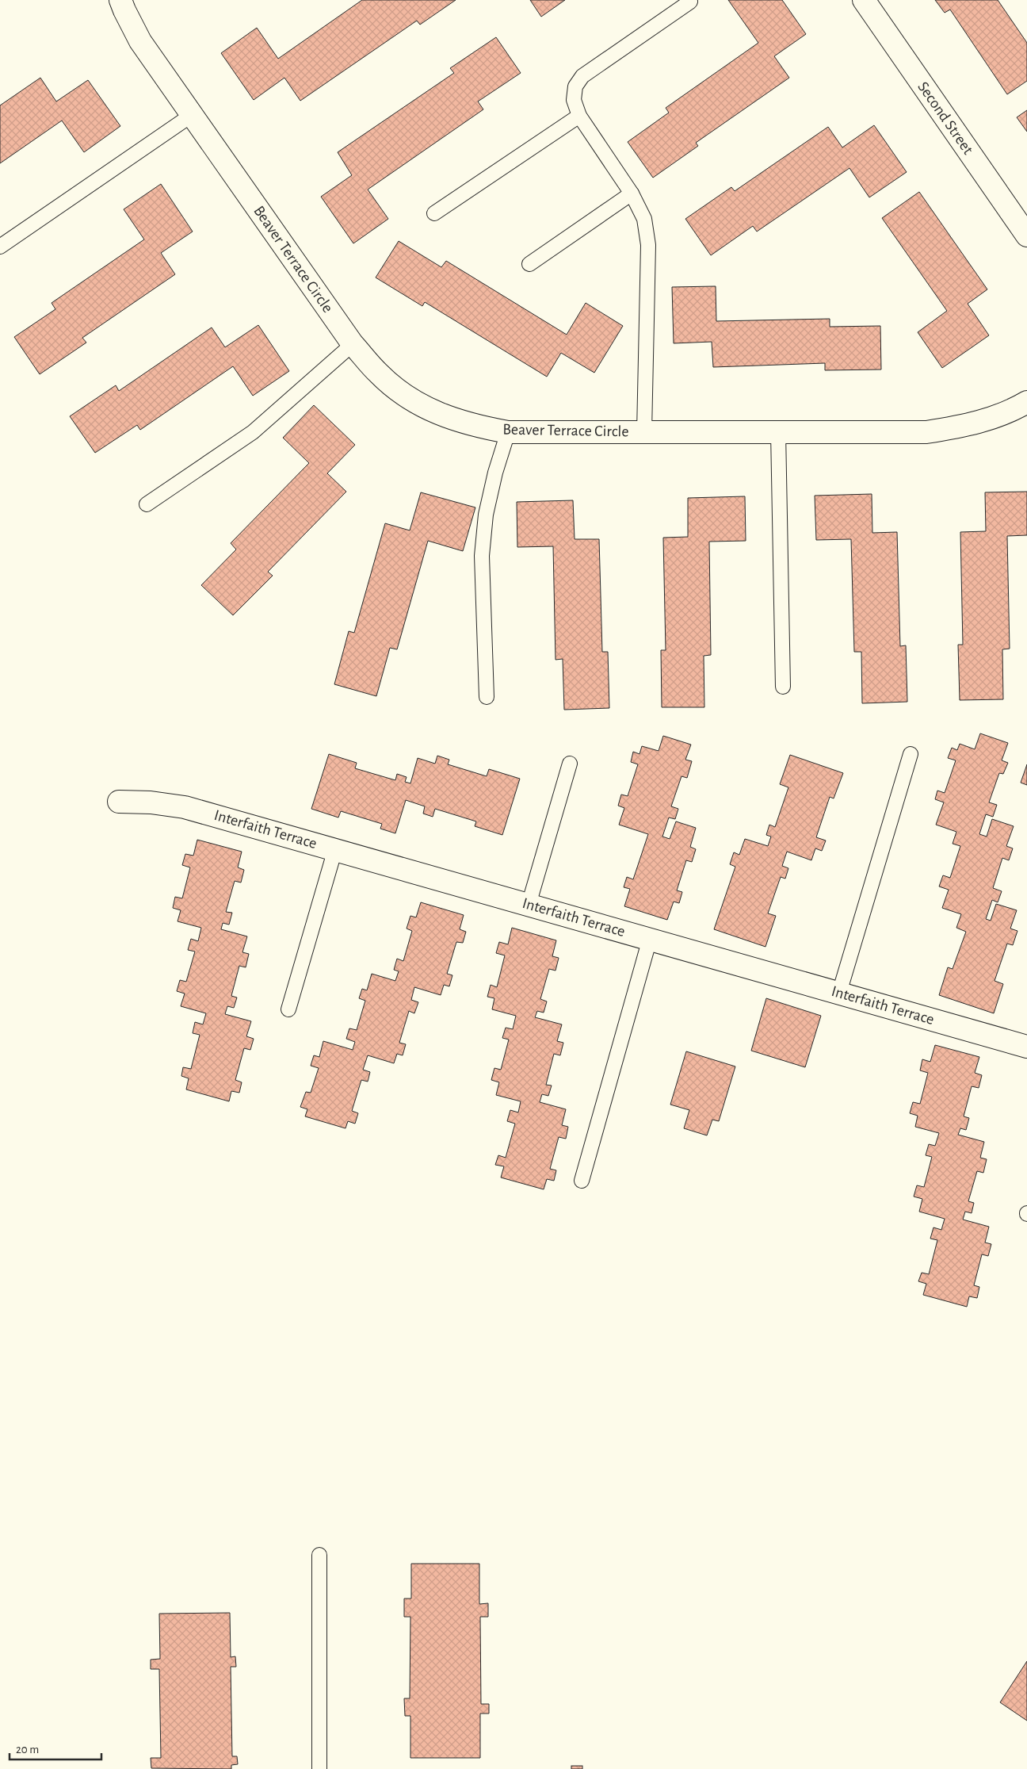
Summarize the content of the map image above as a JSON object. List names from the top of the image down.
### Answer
{
  "streets": {
    "street": ["Second Street", "Beaver Terrace Circle", "Interfaith Terrace"]
  },
  "scale_bar": "20 m"
}
